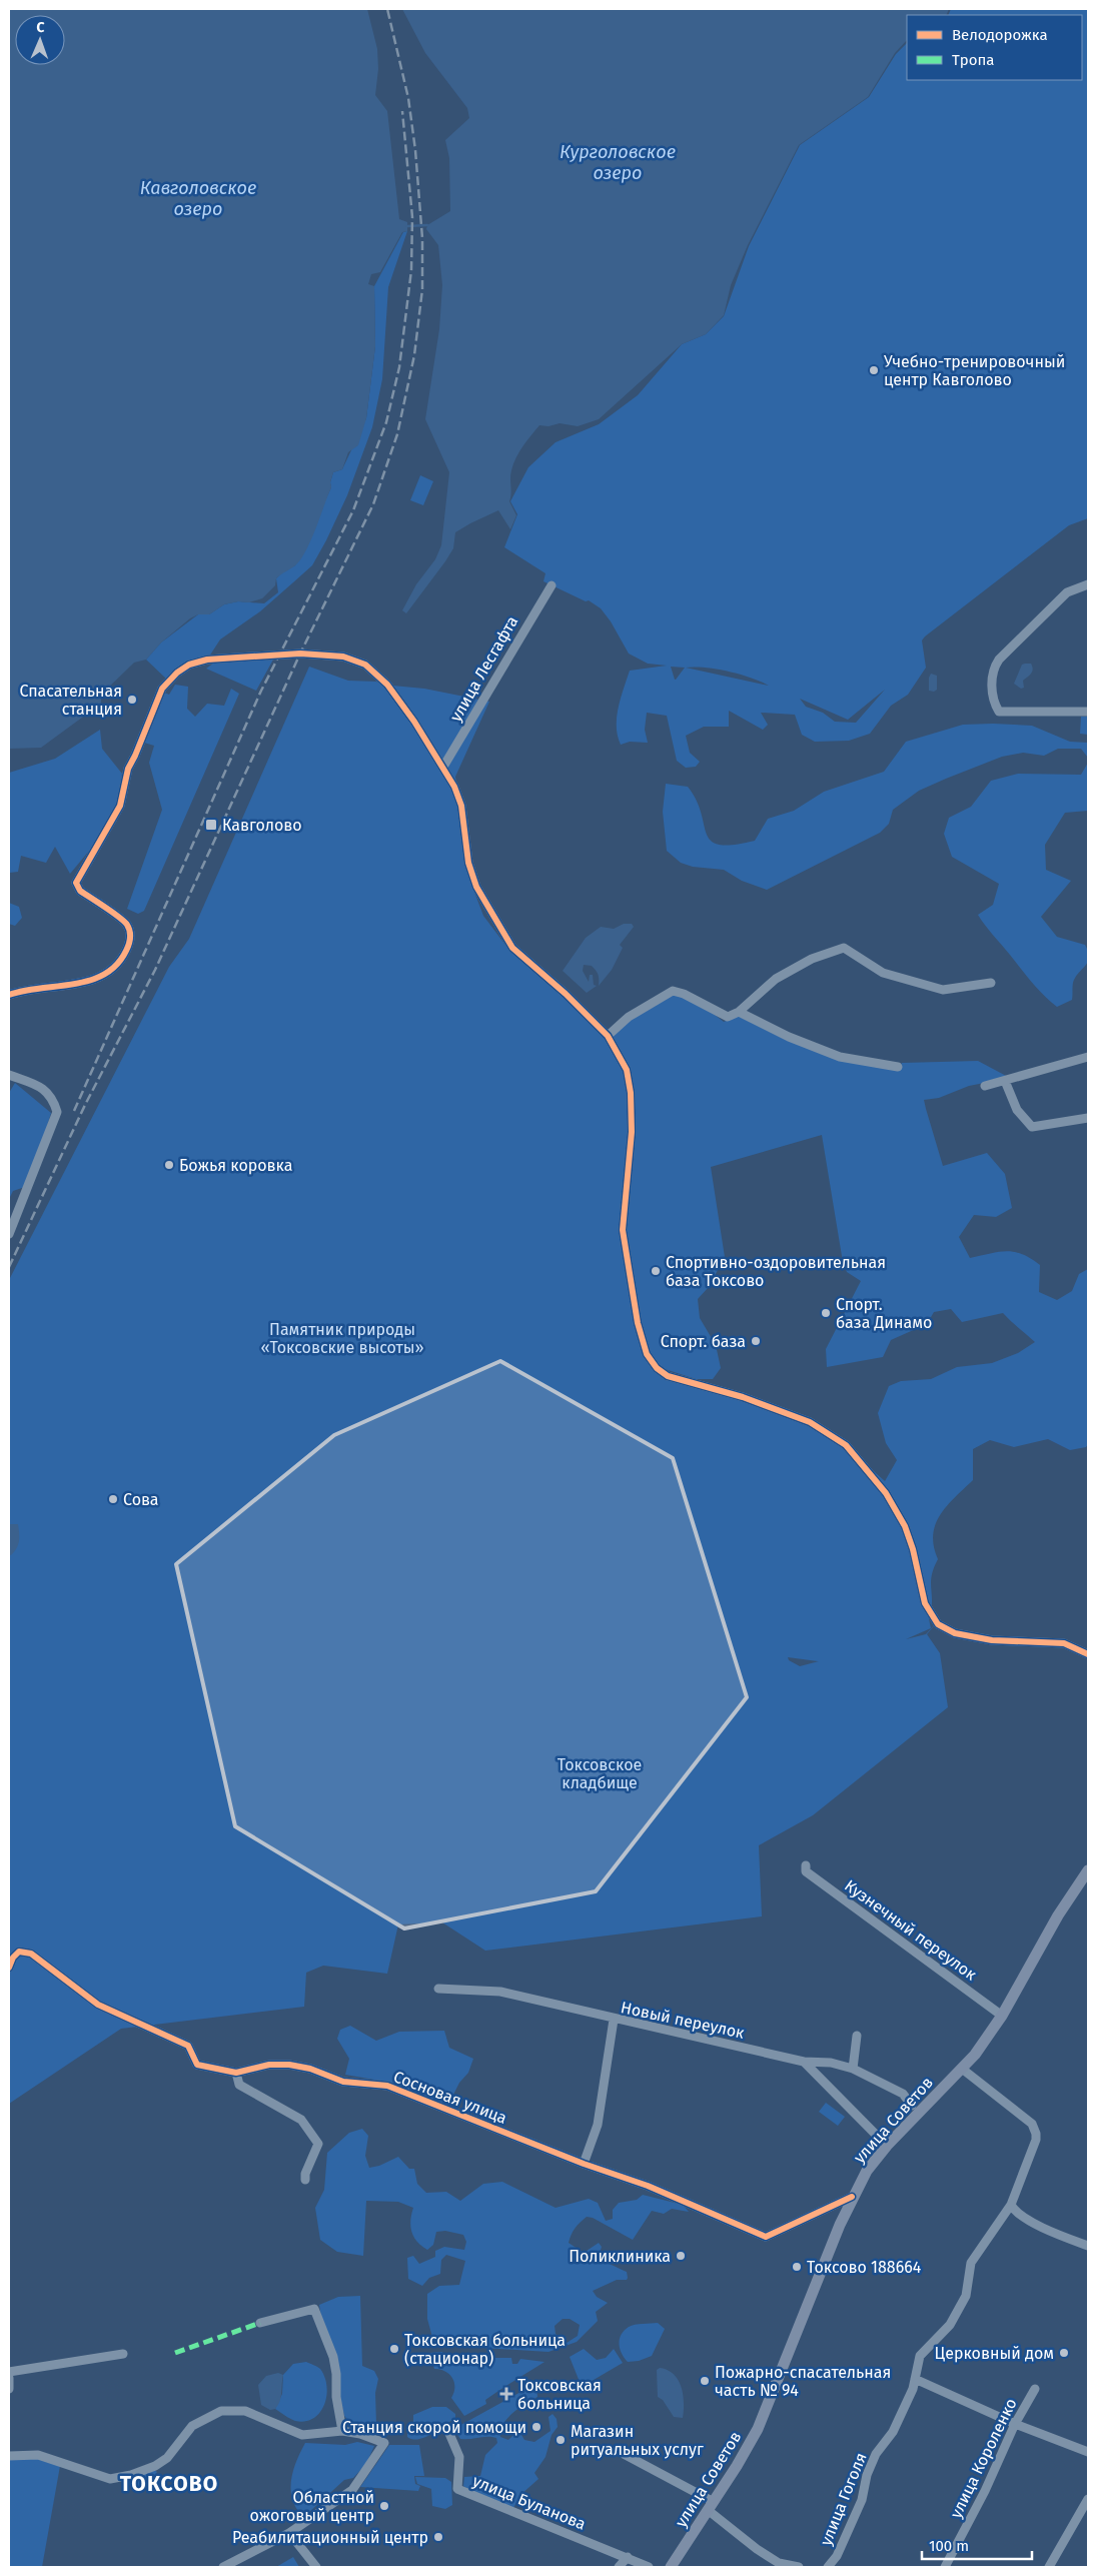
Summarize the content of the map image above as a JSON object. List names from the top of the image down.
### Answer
{
  "streets": {
    "main road": ["улица Советов"],
    "street": [
      "улица Лесгафта",
      "Кузнечный переулок",
      "Новый переулок",
      "Сосновая улица",
      "улица Короленко",
      "улица Гоголя",
      "улица Буланова"
    ]
  },
  "crossings": [
    ["Кузнечный переулок", "улица Советов"],
    ["Сосновая улица", "улица Советов"],
    ["улица Советов", "улица Гоголя"]
  ],
  "districts": ["ТОКСОВО"],
  "water": ["Курголовское озеро", "Кавголовское озеро"],
  "parks": ["Памятник природы «Токсовские высоты»", "Токсовское кладбище"],
  "places": {
    "other": [
      "Учебно-тренировочный центр Кавголово",
      "Спасательная станция",
      "Божья коровка",
      "Спортивно-оздоровительная база Токсово",
      "Спорт. база Динамо",
      "Спорт. база",
      "Сова",
      "Поликлиника",
      "Токсово 188664",
      "Токсовская больница (стационар)",
      "Церковный дом",
      "Пожарно-спасательная часть № 94",
      "Станция скорой помощи",
      "Магазин ритуальных услуг",
      "Областной ожоговый центр",
      "Реабилитационный центр"
    ],
    "transit": ["Кавголово"],
    "health": ["Токсовская больница"]
  },
  "legend": ["Велодорожка", "Тропа"],
  "scale_bar": "100 m",
  "north": "top"
}
